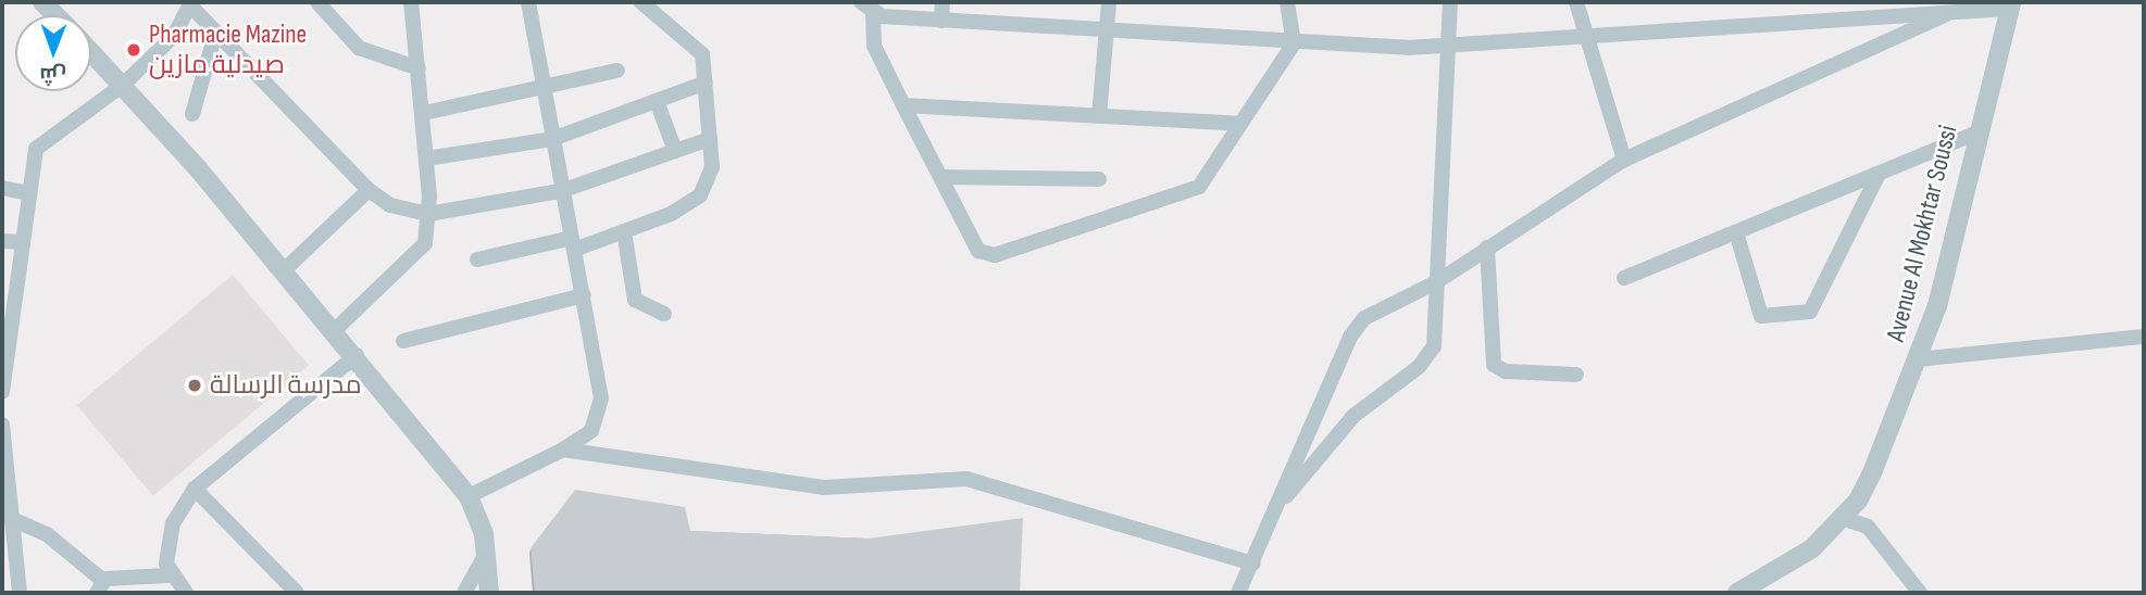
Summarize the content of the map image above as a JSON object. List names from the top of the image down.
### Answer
{
  "streets": {
    "street": ["Avenue Al Mokhtar Soussi"]
  },
  "places": ["Pharmacie Mazine صيدلية مازين", "مدرسة الرسالة"],
  "north": "bottom"
}
